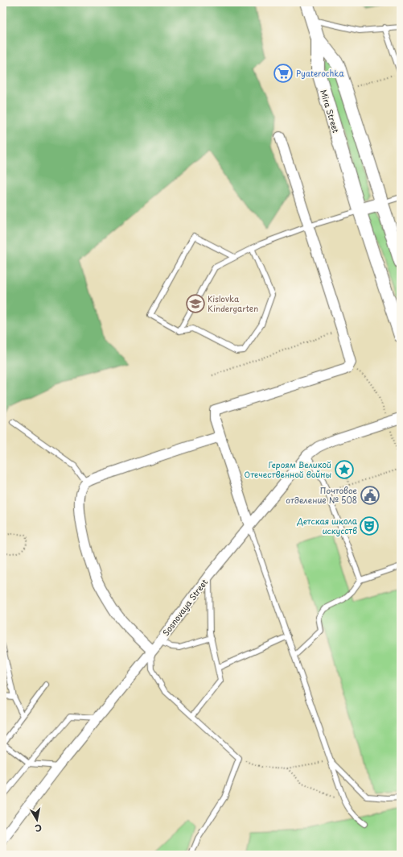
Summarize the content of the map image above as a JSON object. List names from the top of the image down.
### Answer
{
  "streets": {
    "street": ["Mira Street", "Sosnovaya Street"]
  },
  "places": {
    "supermarket": ["Pyaterochka"],
    "school or university": ["Kislovka Kindergarten"],
    "place": ["Героям Великой Отечественной войны"],
    "public building": ["Почтовое отделение № 508"],
    "theatre": ["Детская школа искусств"]
  },
  "north": "bottom"
}
